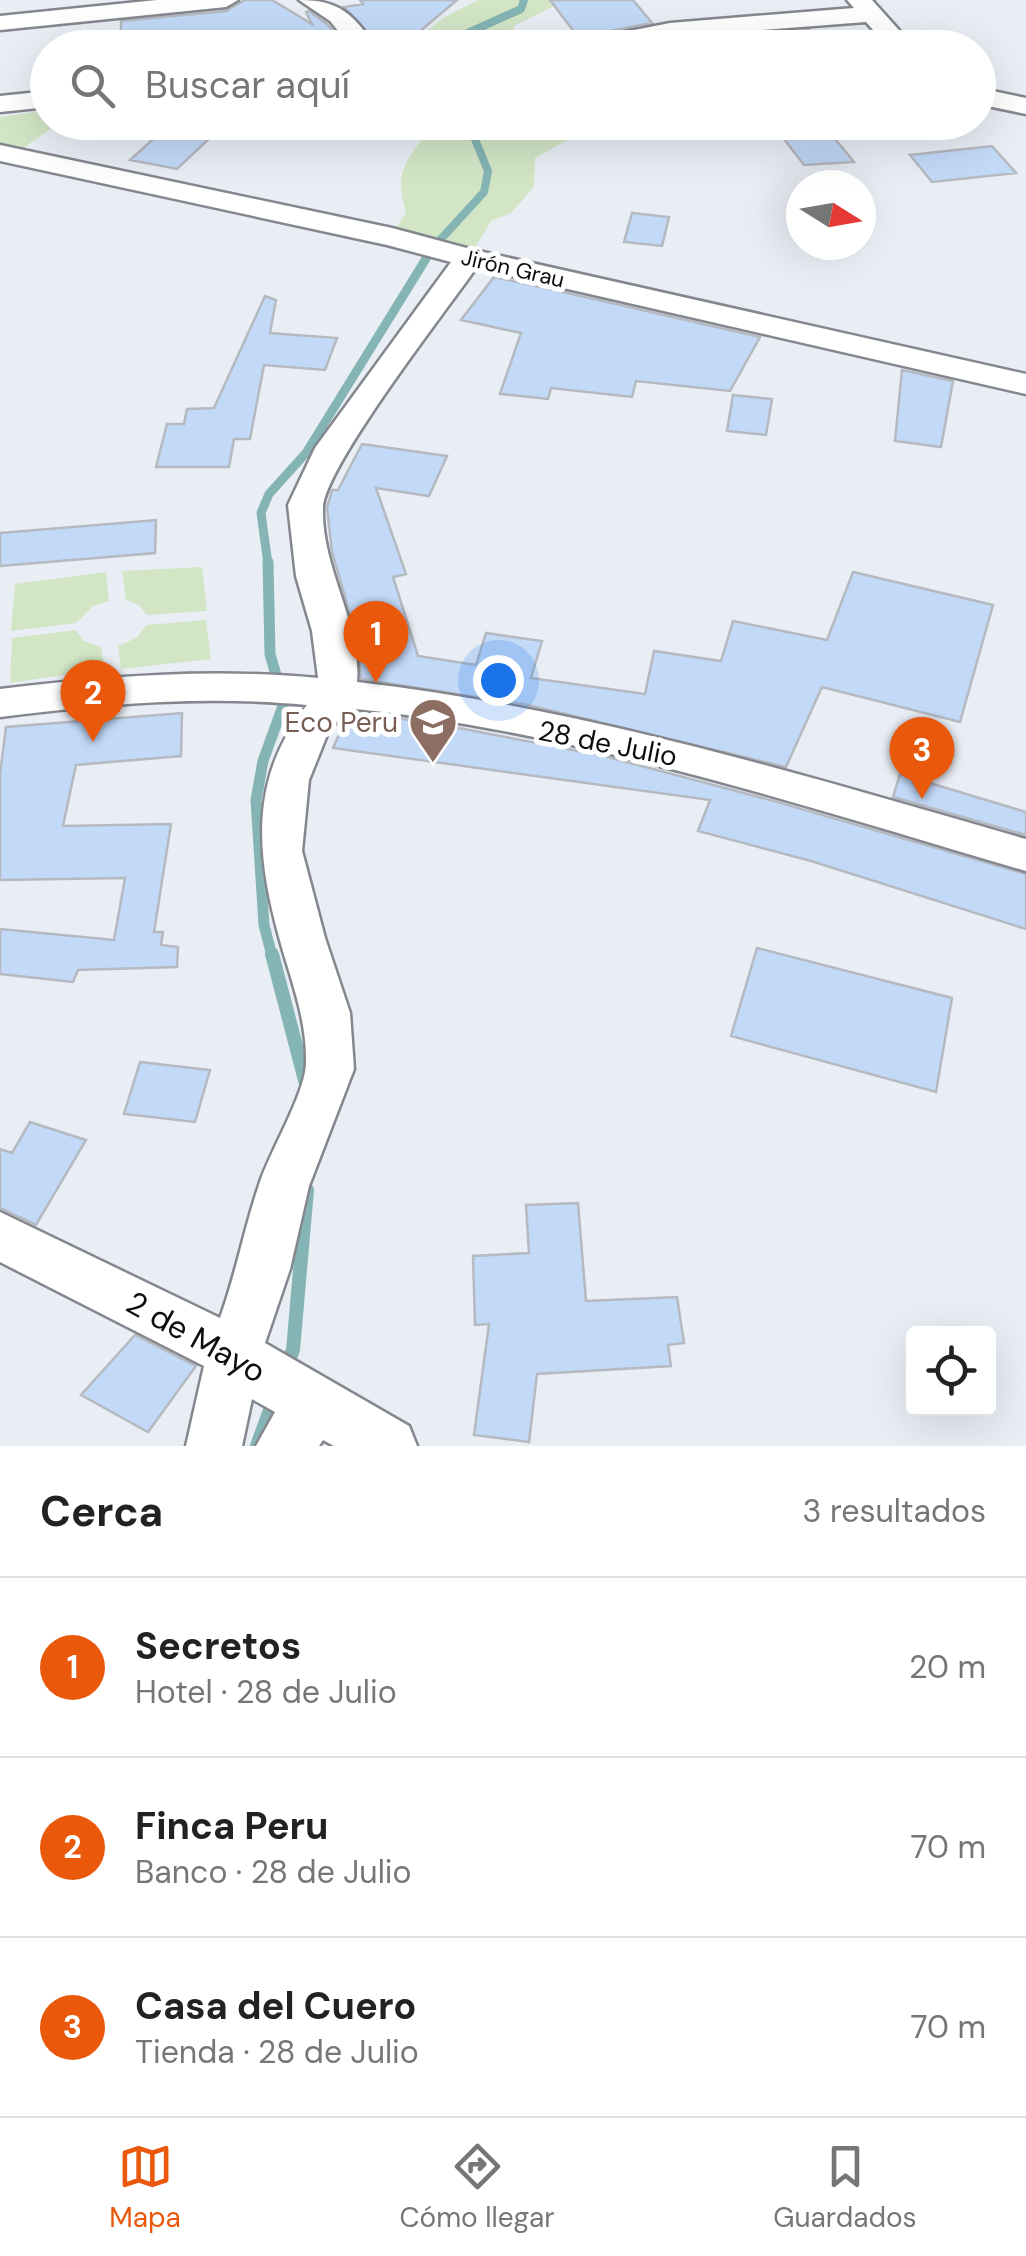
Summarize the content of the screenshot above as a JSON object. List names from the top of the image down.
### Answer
{
  "streets": {
    "street": ["Jirón Grau", "28 de Julio", "2 de Mayo"]
  },
  "places": {
    "school or university": ["Eco Peru"]
  },
  "north": "right",
  "page": {
    "search": "Buscar aquí",
    "pins": ["1", "2", "3"],
    "heading": ["Cerca", "3 resultados"],
    "list": [
      {
        "mark": "1",
        "name": "Secretos",
        "note": "Hotel · 28 de Julio",
        "value": "20 m"
      },
      {
        "mark": "2",
        "name": "Finca Peru",
        "note": "Banco · 28 de Julio",
        "value": "70 m"
      },
      {
        "mark": "3",
        "name": "Casa del Cuero",
        "note": "Tienda · 28 de Julio",
        "value": "70 m"
      }
    ],
    "nav": ["Mapa", "Cómo llegar", "Guardados"]
  }
}
